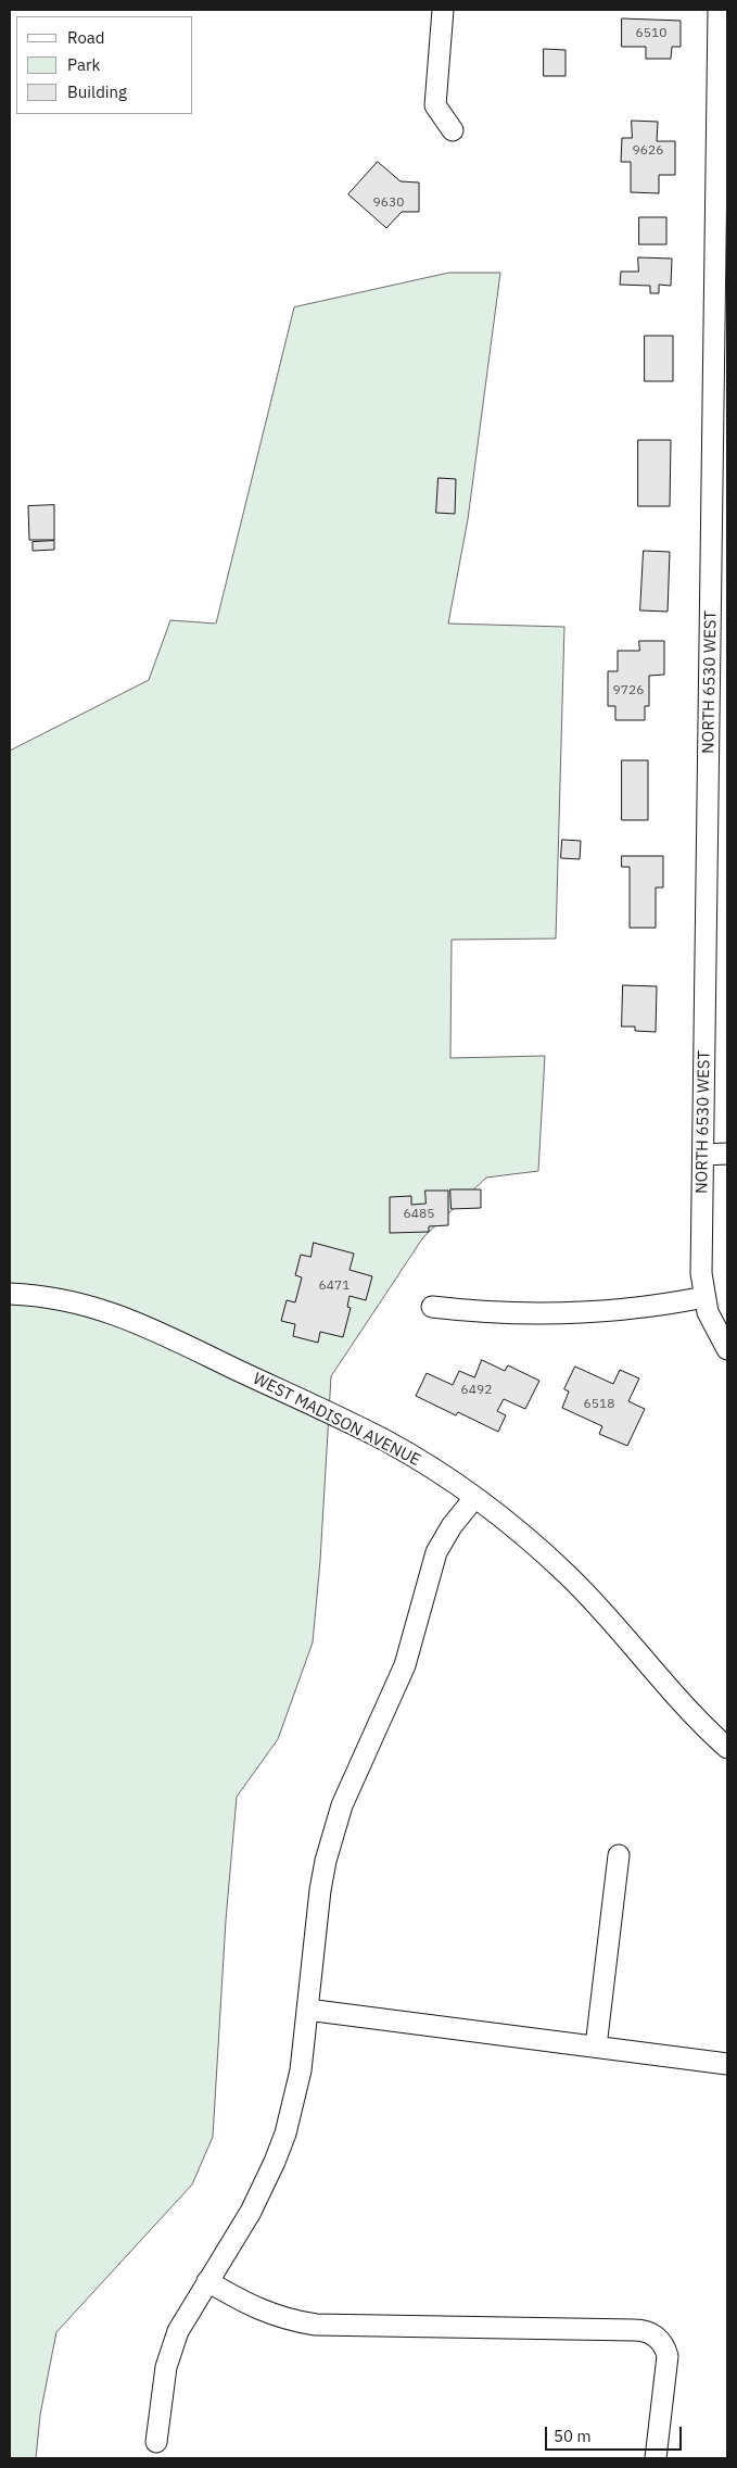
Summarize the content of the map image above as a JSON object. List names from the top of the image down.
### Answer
{
  "streets": {
    "street": ["NORTH 6530 WEST", "WEST MADISON AVENUE"]
  },
  "house_numbers": [
    "6510",
    "9626",
    "9630",
    "9726",
    "6485",
    "6471",
    "6492",
    "6518"
  ],
  "legend": ["Road", "Park", "Building"],
  "scale_bar": "50 m"
}
